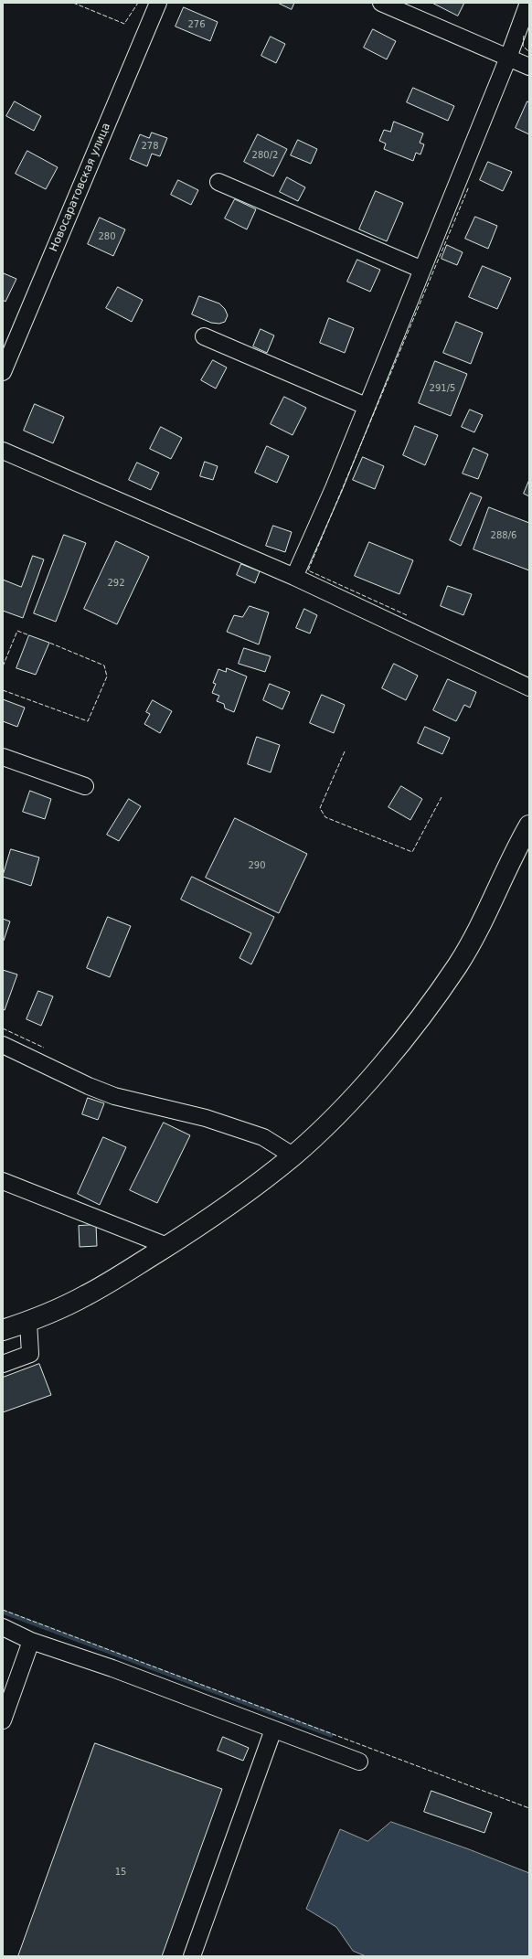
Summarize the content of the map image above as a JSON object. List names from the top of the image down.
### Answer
{
  "streets": {
    "street": ["Новосаратовская улица"]
  },
  "house_numbers": [
    "276",
    "278",
    "280/2",
    "280",
    "291/5",
    "288/6",
    "292",
    "290",
    "15"
  ]
}
